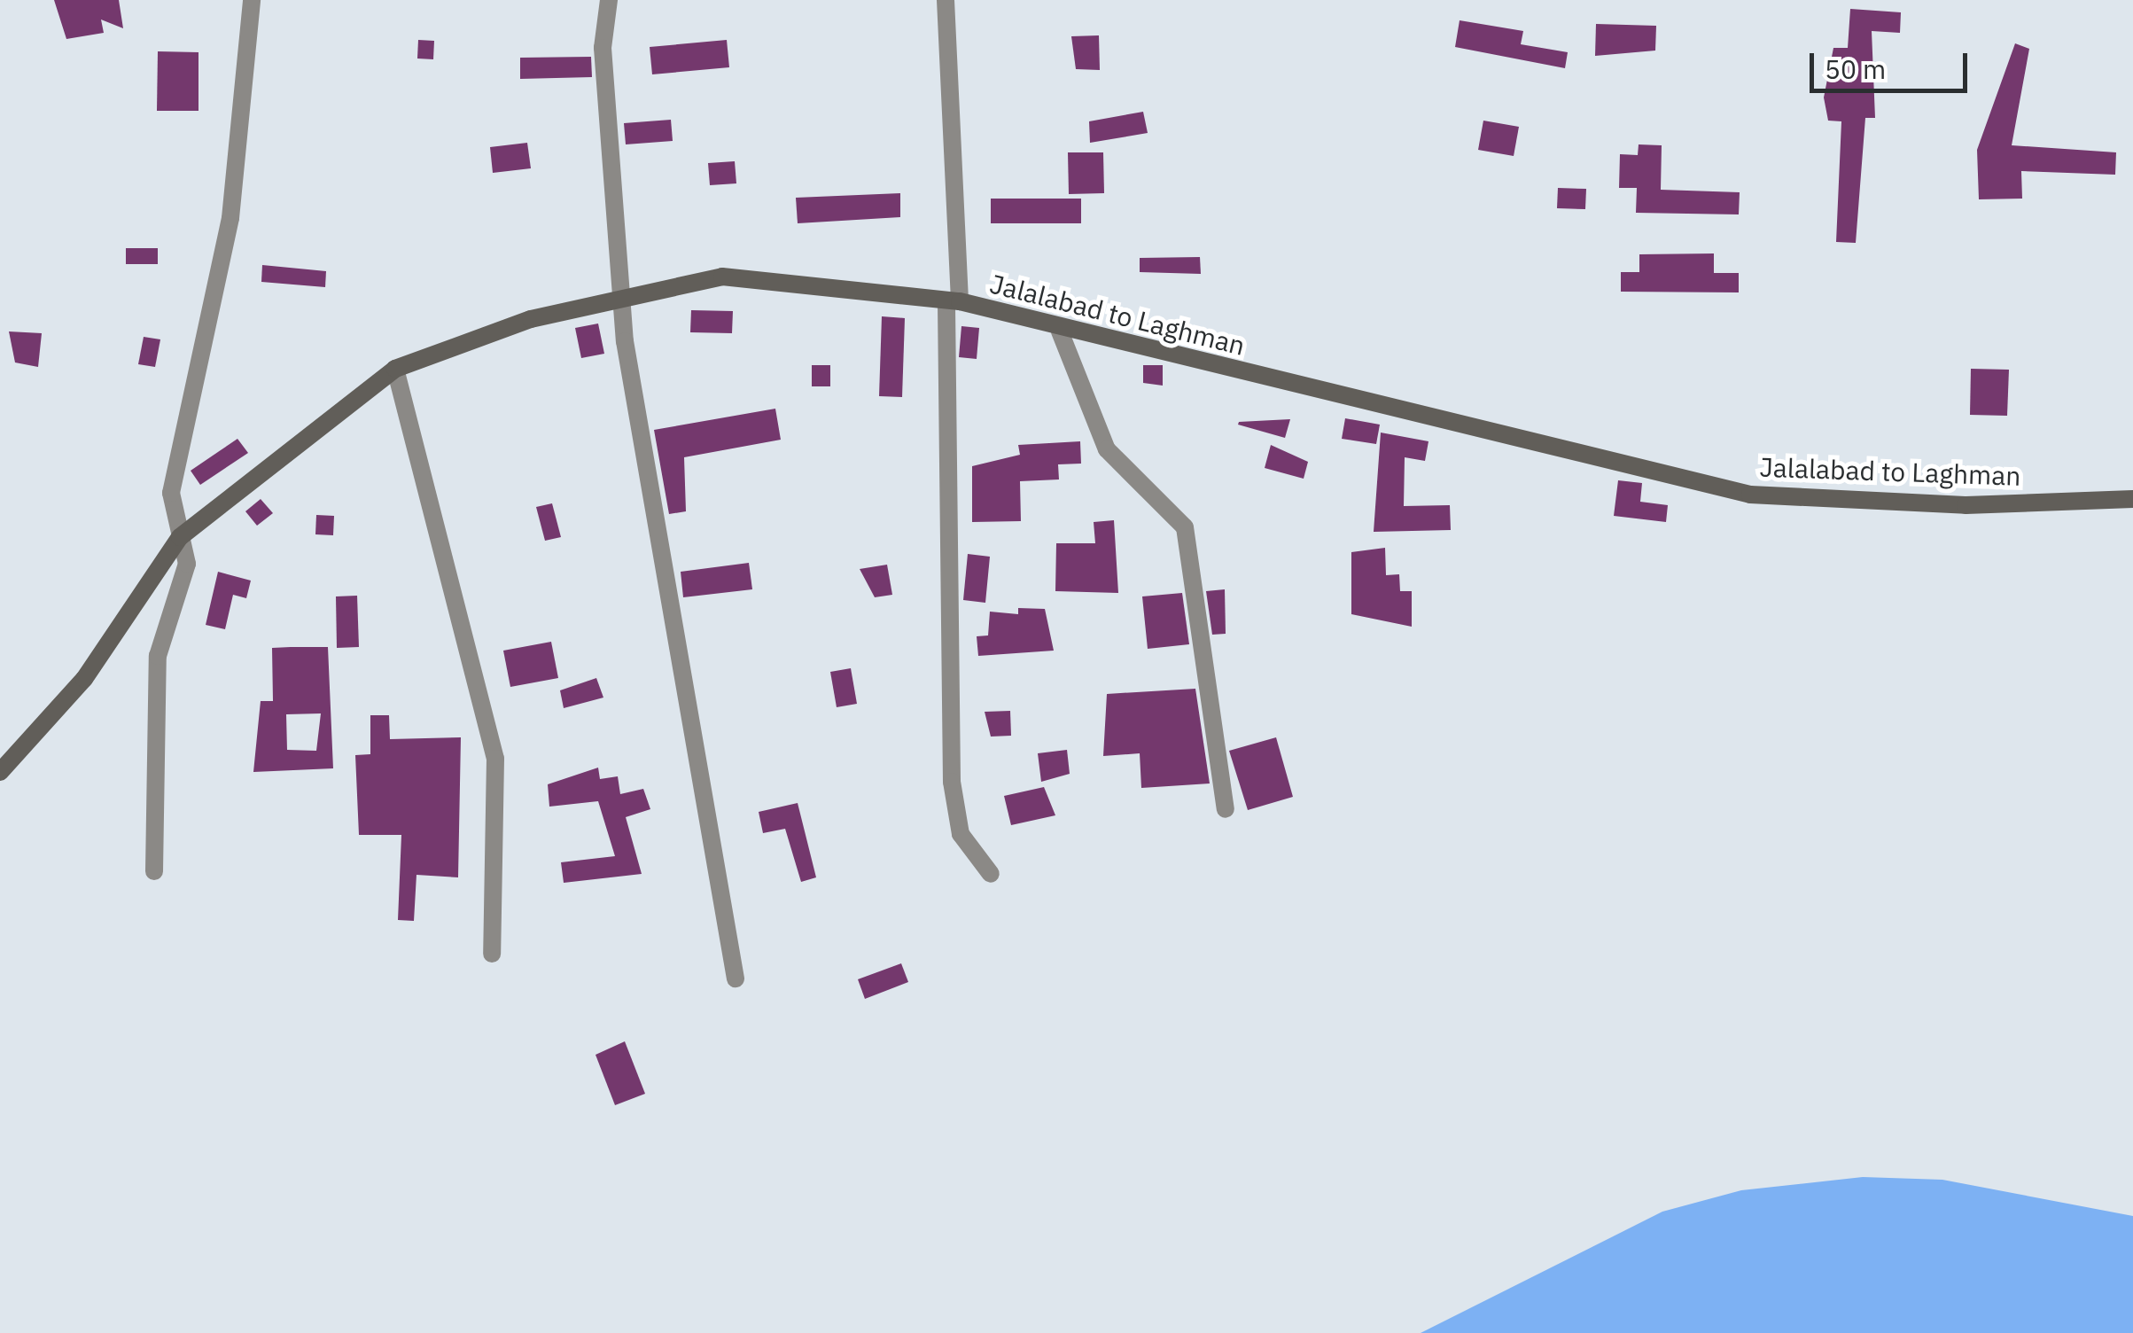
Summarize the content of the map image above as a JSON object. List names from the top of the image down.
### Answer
{
  "streets": {
    "street": ["Jalalabad to Laghman"]
  },
  "scale_bar": "50 m"
}
